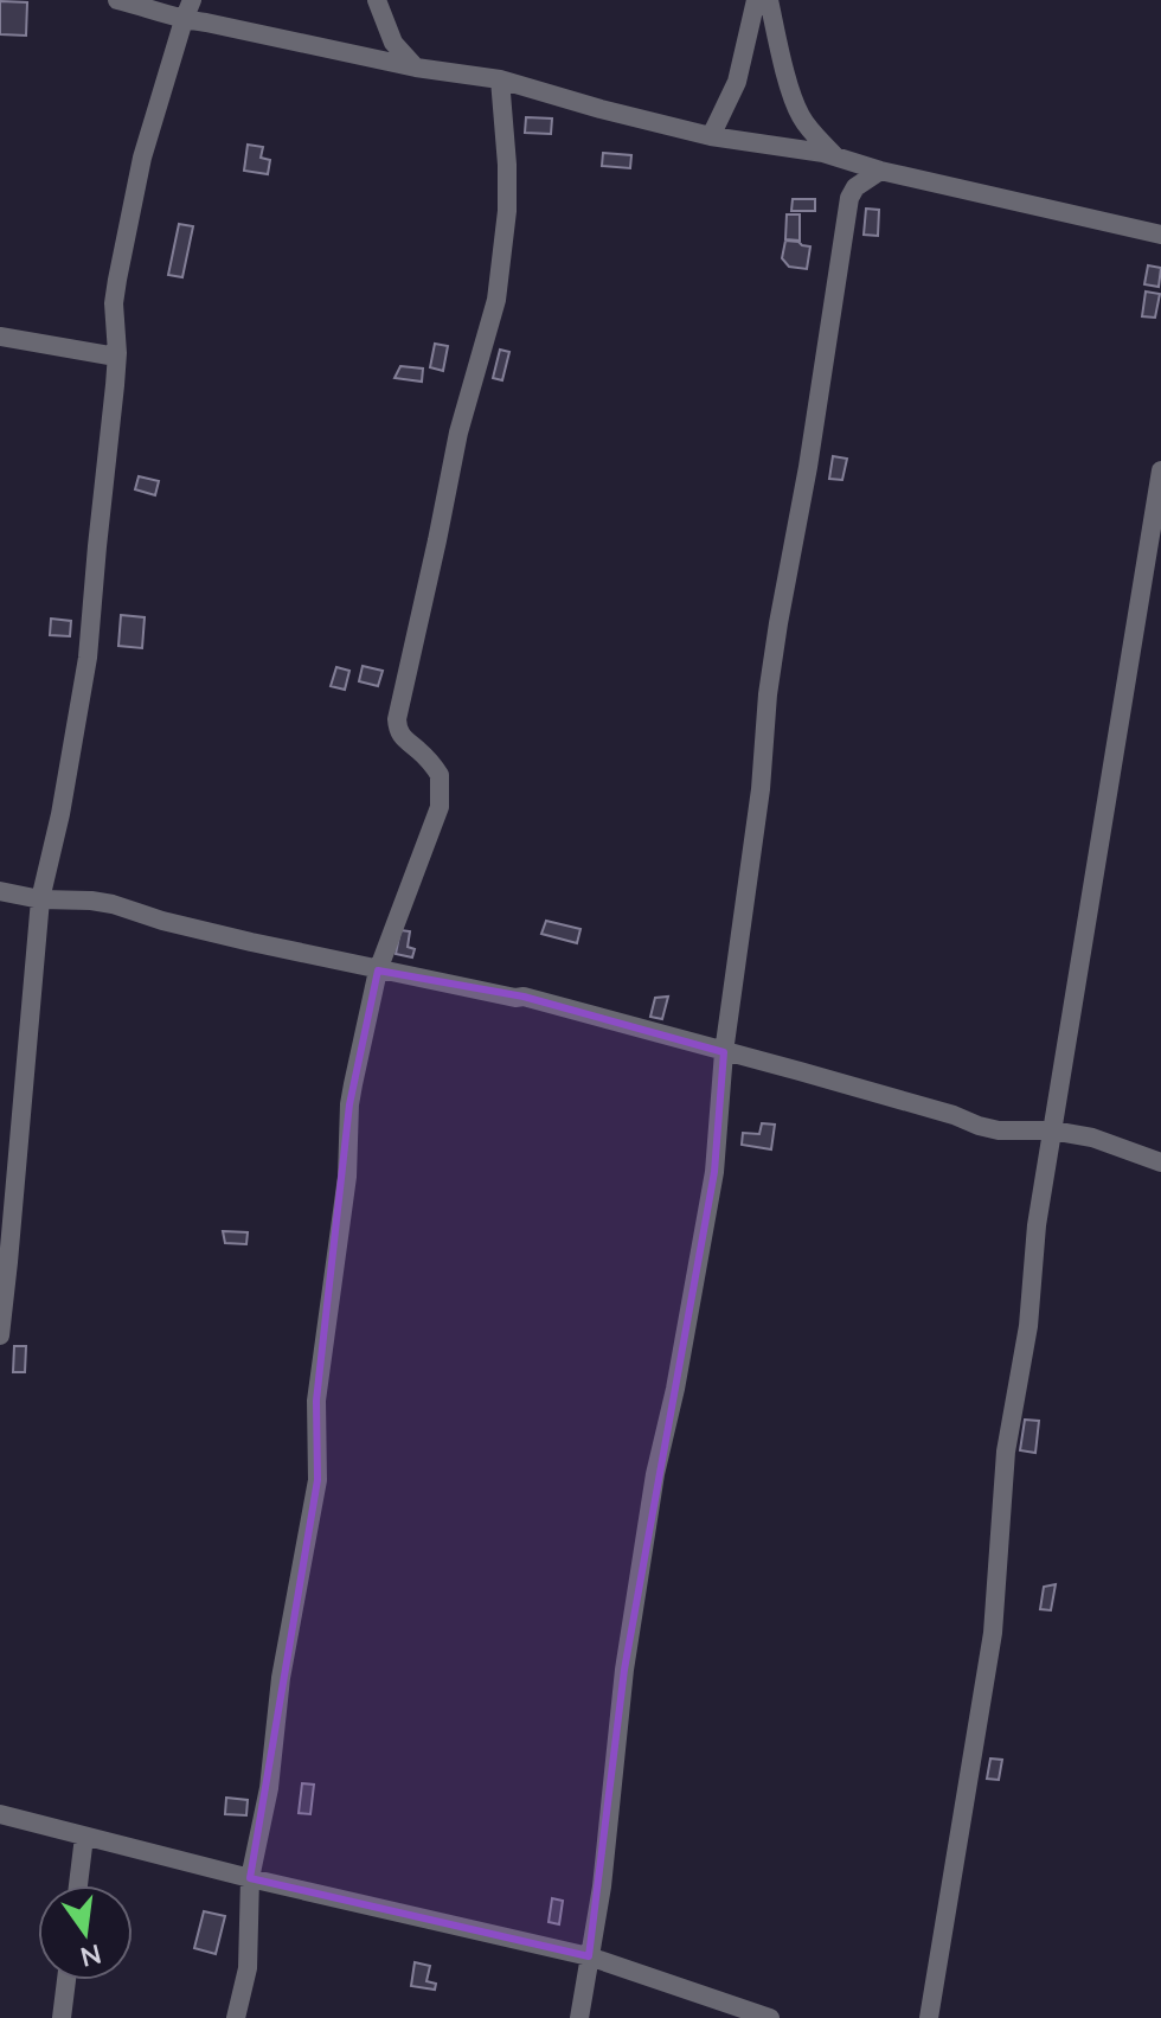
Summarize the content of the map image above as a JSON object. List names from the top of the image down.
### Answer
{
  "north": "bottom"
}
